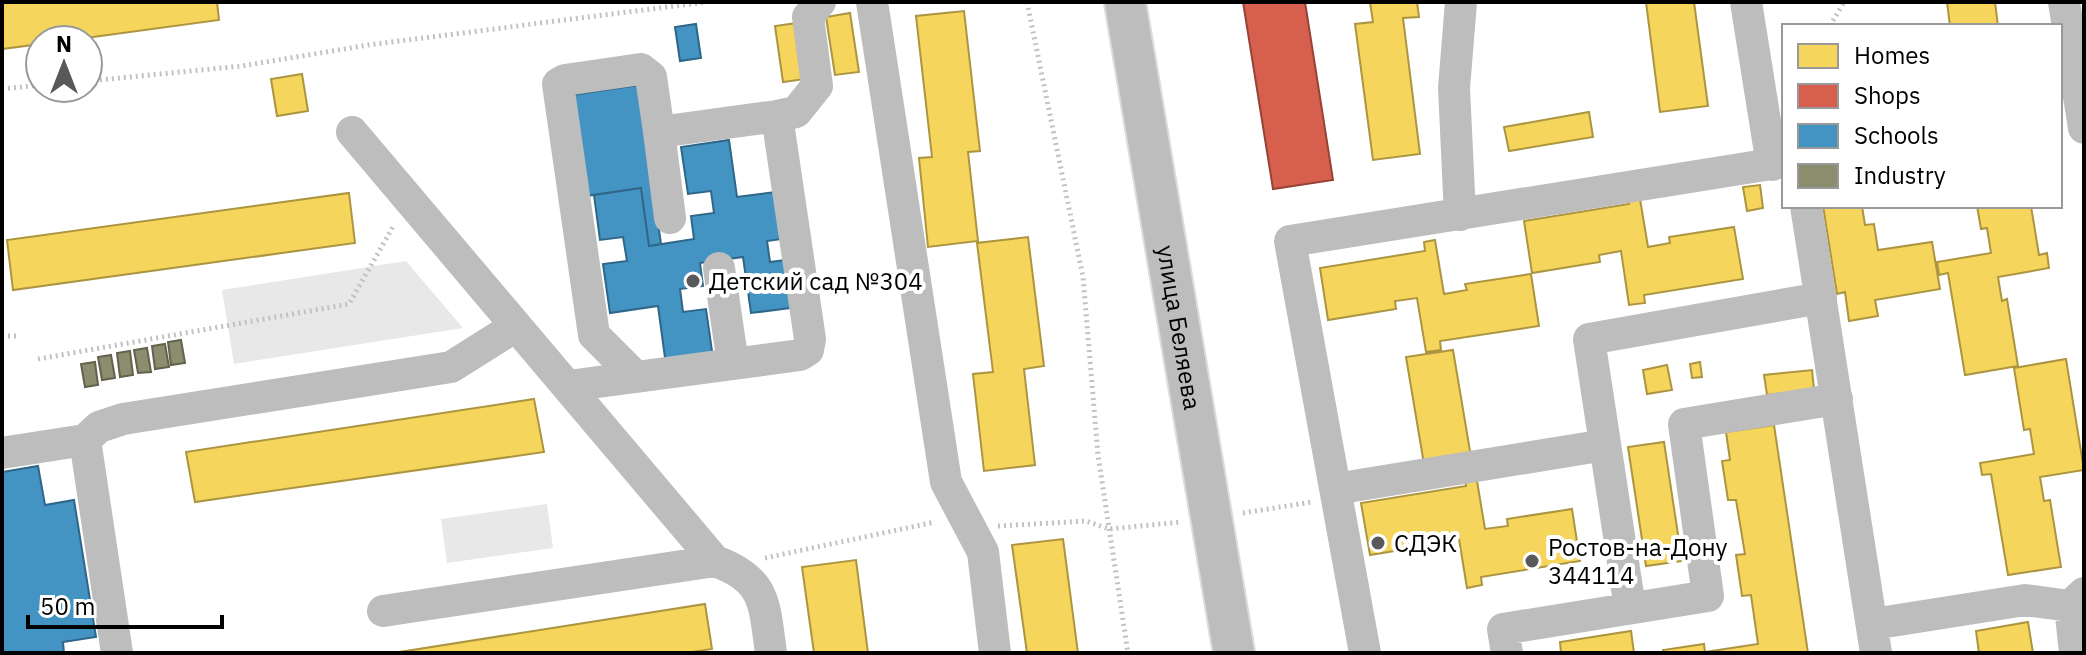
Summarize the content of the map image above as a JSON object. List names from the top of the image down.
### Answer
{
  "streets": {
    "main road": ["улица Беляева"]
  },
  "places": ["Детский сад №304", "СДЭК", "Ростов-на-Дону 344114"],
  "legend": [
    "Homes",
    "Shops",
    "Schools",
    "Industry"
  ],
  "scale_bar": "50 m",
  "north": "top"
}
